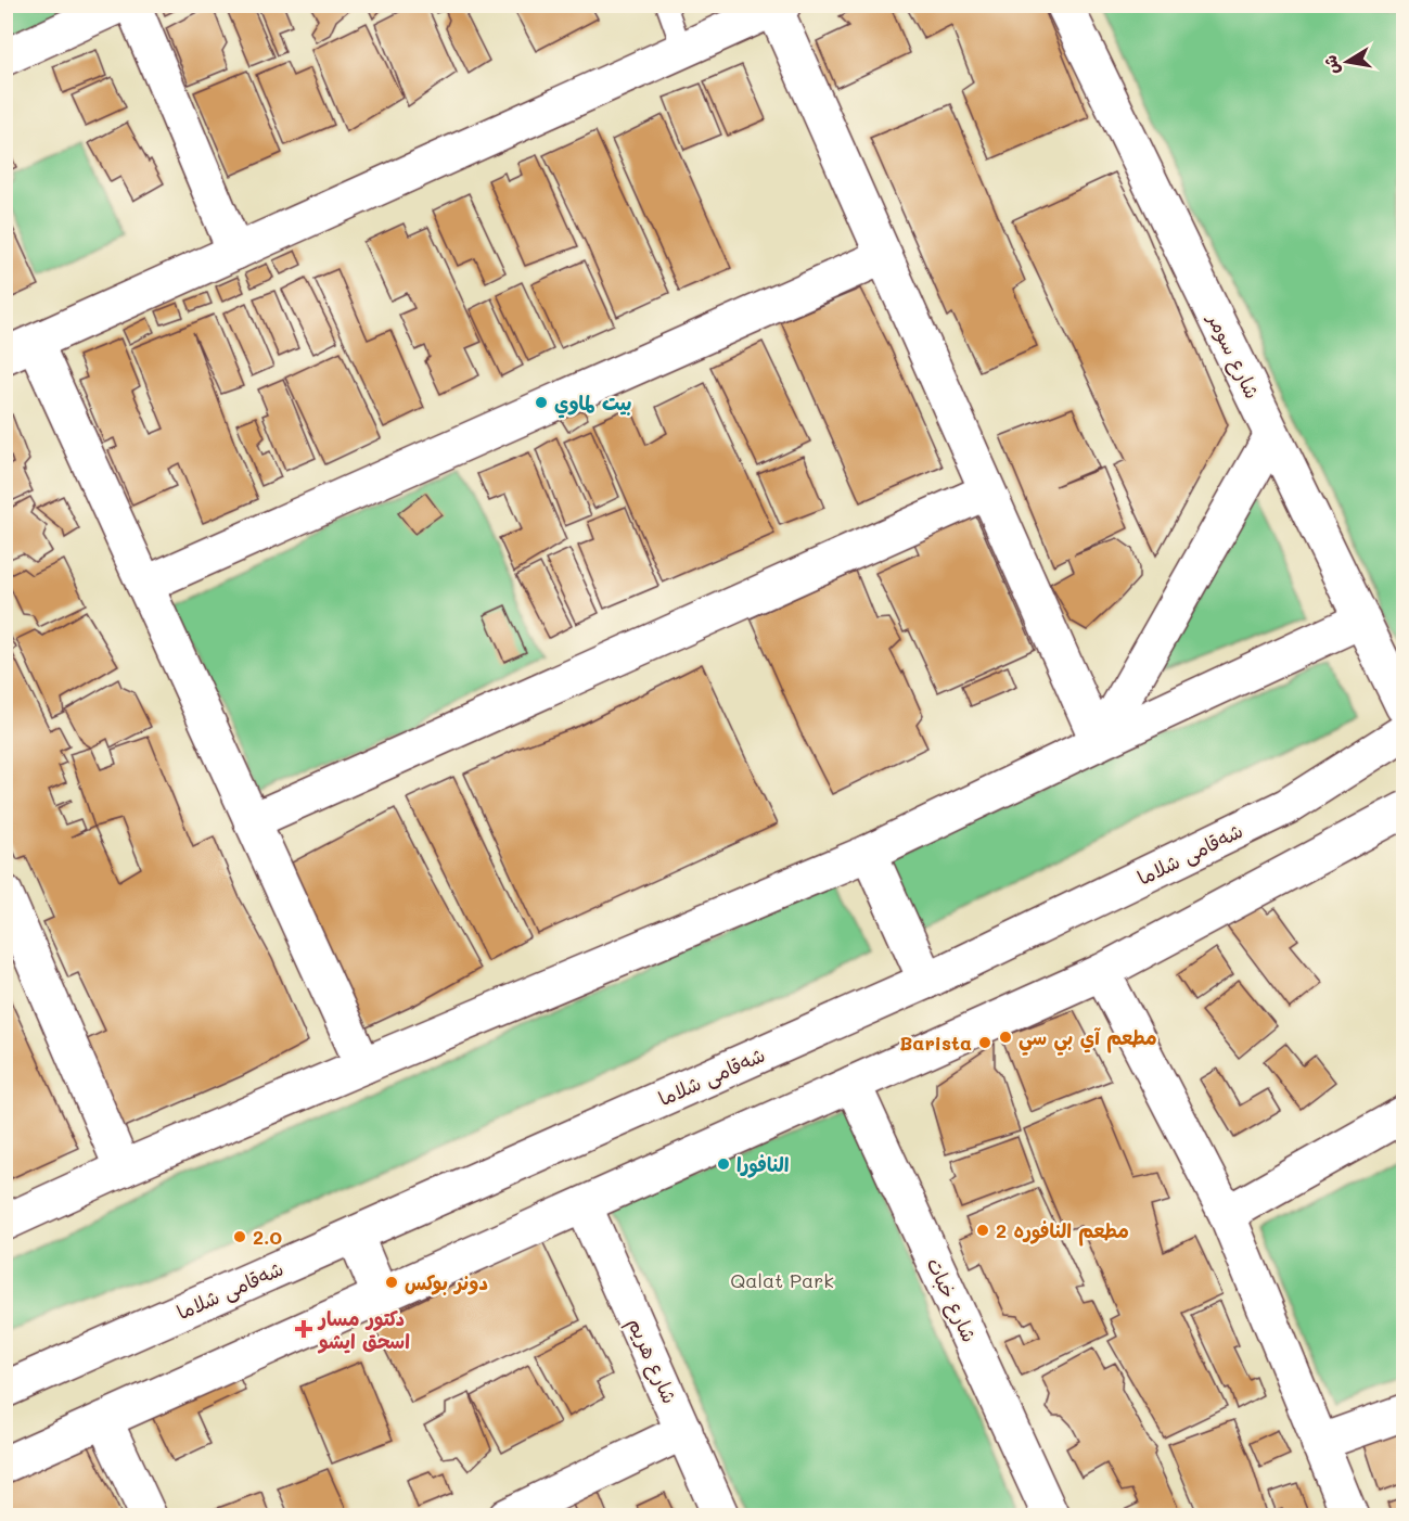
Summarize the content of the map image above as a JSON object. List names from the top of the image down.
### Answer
{
  "streets": {
    "street": [
      "شارع سومر",
      "شەقامی شلاما",
      "شارع خبات",
      "شارع هريم"
    ]
  },
  "parks": ["Qalat Park"],
  "places": {
    "other": [
      "بيت لماوي",
      "مطعم آي بي سي",
      "Barista",
      "النافورا",
      "مطعم النافوره 2",
      "2.0",
      "دونر بوكس"
    ],
    "health": ["دكتور مسار اسحق ايشو"]
  },
  "north": "left"
}
